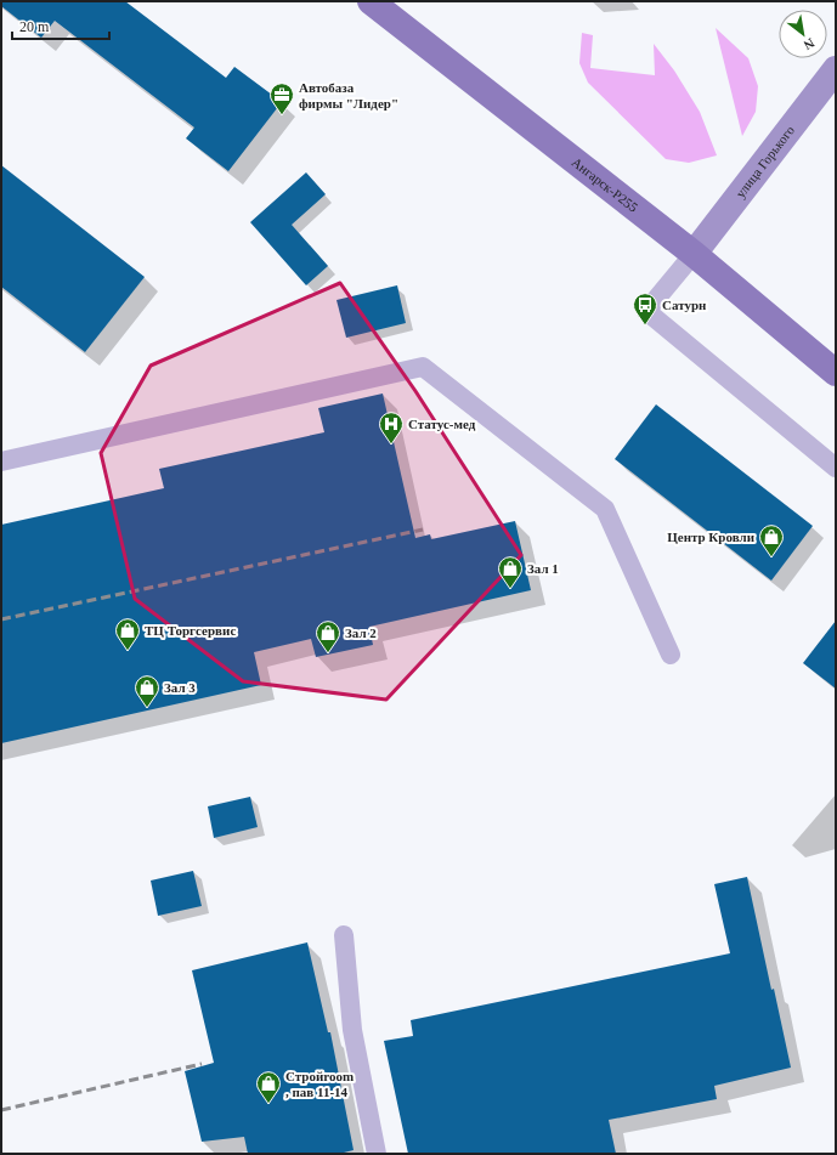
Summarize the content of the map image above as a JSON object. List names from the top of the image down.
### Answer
{
  "streets": {
    "main road": ["Ангарск-Р255"],
    "street": ["улица Горького"]
  },
  "crossings": [
    ["улица Горького", "Ангарск-Р255"]
  ],
  "places": {
    "office": ["Автобаза фирмы \"Лидер\""],
    "bus stop": ["Сатурн"],
    "hospital": ["Статус-мед"],
    "shop": [
      "Центр Кровли",
      "Зал 1",
      "ТЦ Торгсервис",
      "Зал 2",
      "Зал 3",
      "Стройroom , пав 11-14"
    ]
  },
  "scale_bar": "20 m",
  "north": "bottom right"
}
